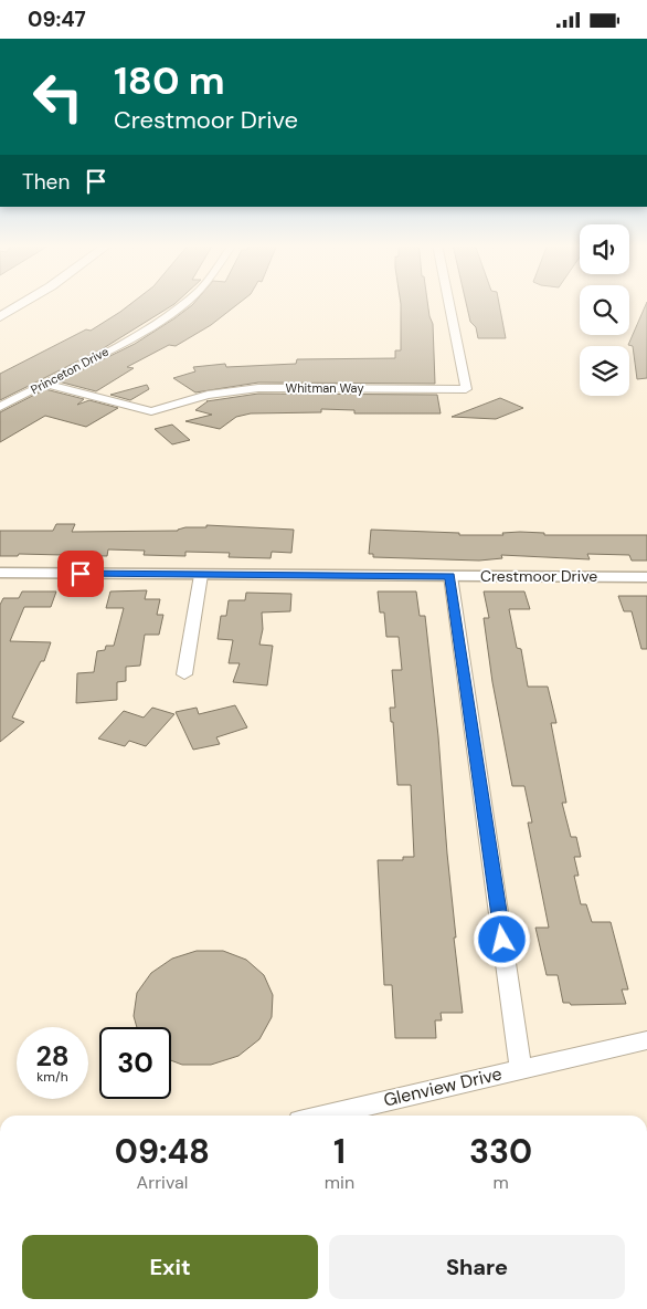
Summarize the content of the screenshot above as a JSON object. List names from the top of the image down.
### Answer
{
  "streets": {
    "street": [
      "Princeton Drive",
      "Whitman Way",
      "Crestmoor Drive",
      "Glenview Drive"
    ]
  },
  "crossings": [
    ["Princeton Drive", "Whitman Way"]
  ],
  "page": {
    "status": "09:47",
    "turn": ["180 m", "Crestmoor Drive"],
    "then": "Then",
    "speed": "28 km/h",
    "limit": "30",
    "eta": [
      "09:48",
      "Arrival",
      "1",
      "min",
      "330",
      "m"
    ],
    "buttons": ["Exit", "Share"]
  }
}
